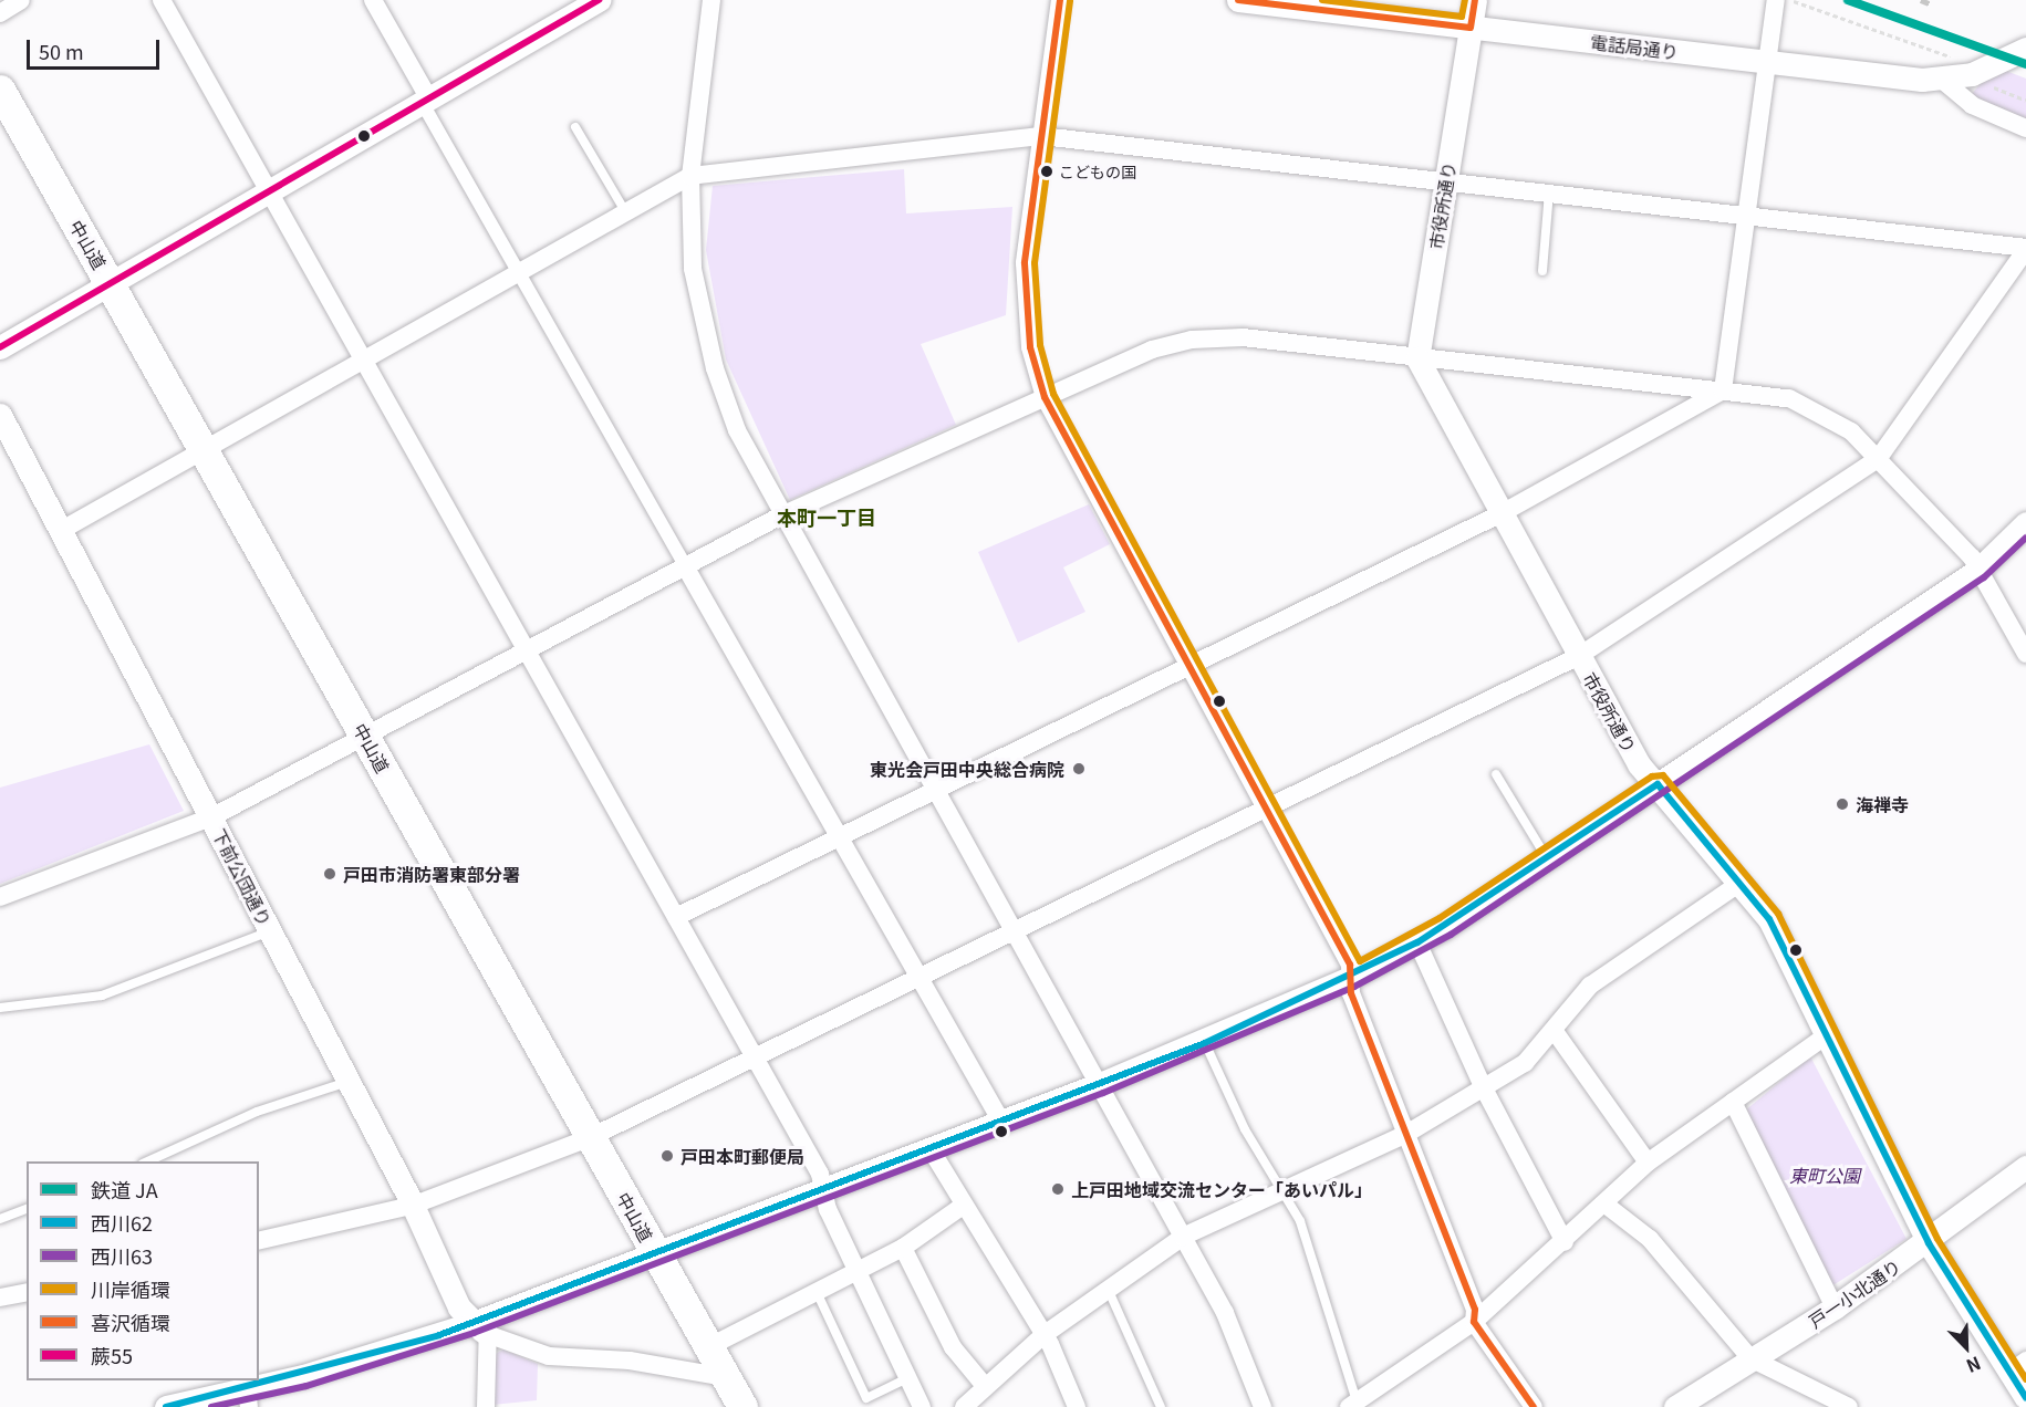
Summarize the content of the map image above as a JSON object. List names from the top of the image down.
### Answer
{
  "streets": {
    "highway": ["中山道"],
    "street": [
      "電話局通り",
      "市役所通り",
      "下前公団通り",
      "戸一小北通り"
    ]
  },
  "crossings": [
    ["電話局通り", "市役所通り"],
    ["市役所通り", "戸一小北通り"]
  ],
  "districts": ["本町一丁目"],
  "parks": ["東町公園"],
  "places": [
    "こどもの国",
    "東光会戸田中央総合病院",
    "海禅寺",
    "戸田市消防署東部分署",
    "戸田本町郵便局",
    "上戸田地域交流センター「あいパル」"
  ],
  "lines": [
    "rail line JA",
    "transit line 川岸循環",
    "transit line 喜沢循環",
    "transit line 蕨55",
    "transit line 西川63",
    "transit line 西川62"
  ],
  "legend": [
    "鉄道 JA",
    "西川62",
    "西川63",
    "川岸循環",
    "喜沢循環",
    "蕨55"
  ],
  "scale_bar": "50 m",
  "north": "bottom right"
}
